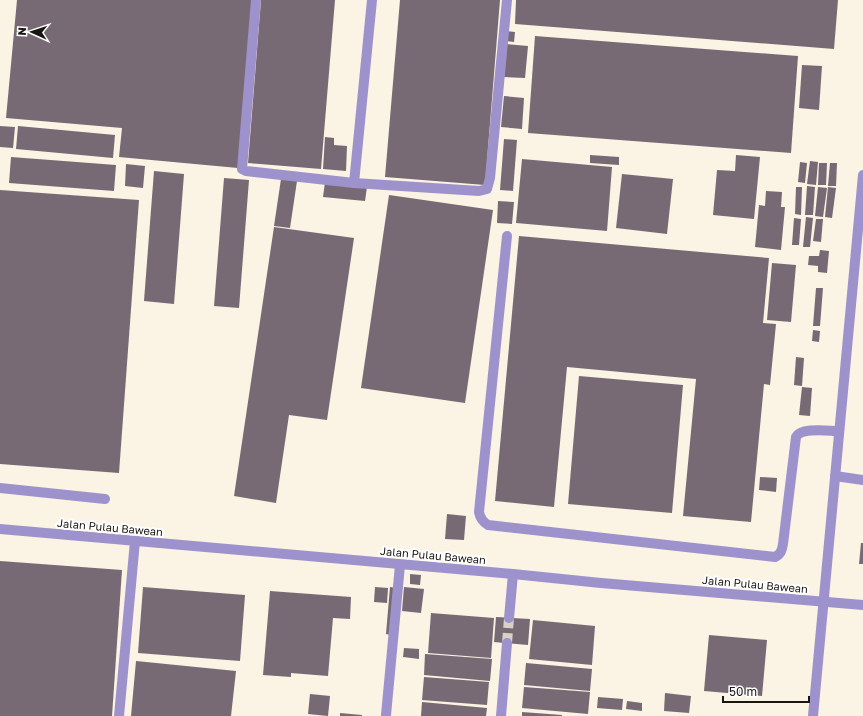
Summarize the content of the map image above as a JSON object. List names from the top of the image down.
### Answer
{
  "streets": {
    "street": ["Jalan Pulau Bawean"]
  },
  "scale_bar": "50 m",
  "north": "left"
}
